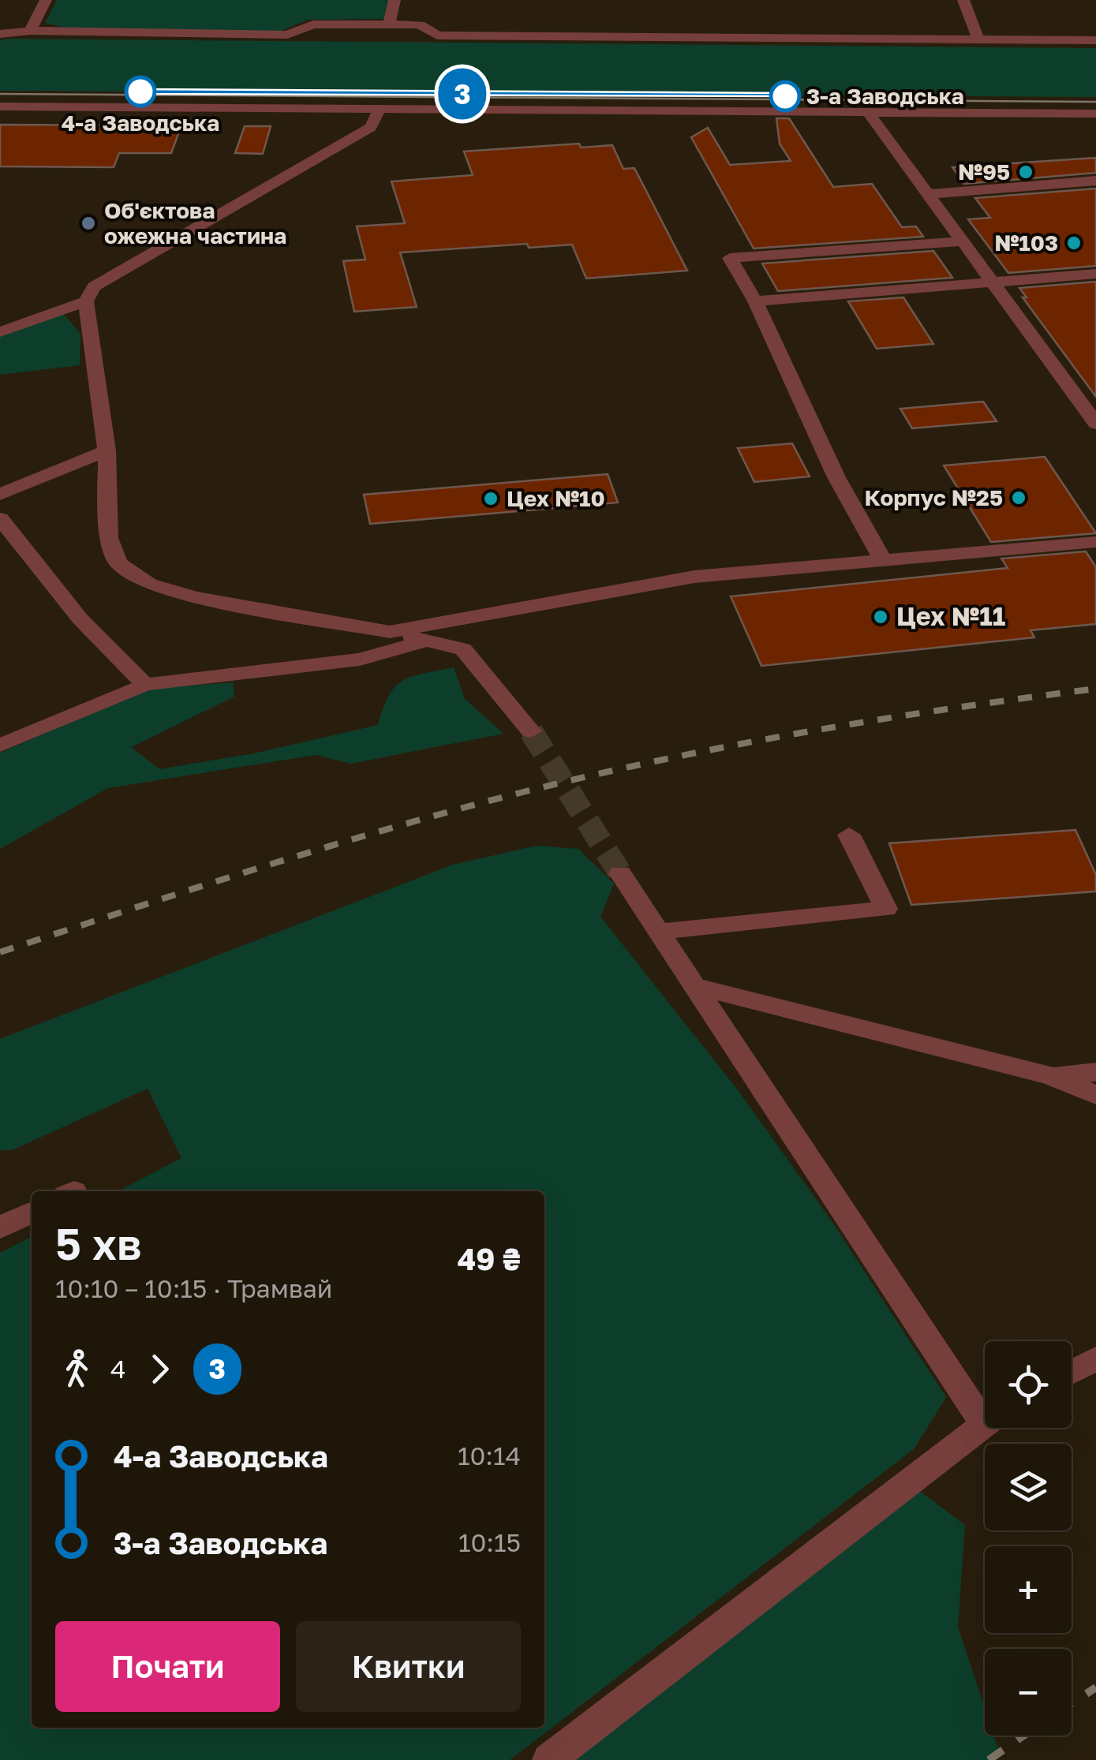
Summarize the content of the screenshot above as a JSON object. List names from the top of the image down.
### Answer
{
  "places": [
    "4-а Заводська",
    "3-а Заводська",
    "№95",
    "Об'єктова ожежна частина",
    "№103",
    "Корпус №25",
    "Цех №10",
    "Цех №11"
  ],
  "lines": ["tram line 3"],
  "page": {
    "on_map": "3",
    "heading": ["5 хв", "10:10 – 10:15 · Трамвай", "49 ₴"],
    "legs": ["4", "3"],
    "map_buttons": ["+", "−"],
    "list": [
      {
        "name": "4-а Заводська",
        "value": "10:14"
      },
      {
        "name": "3-а Заводська",
        "value": "10:15"
      }
    ],
    "buttons": ["Почати", "Квитки"]
  }
}
